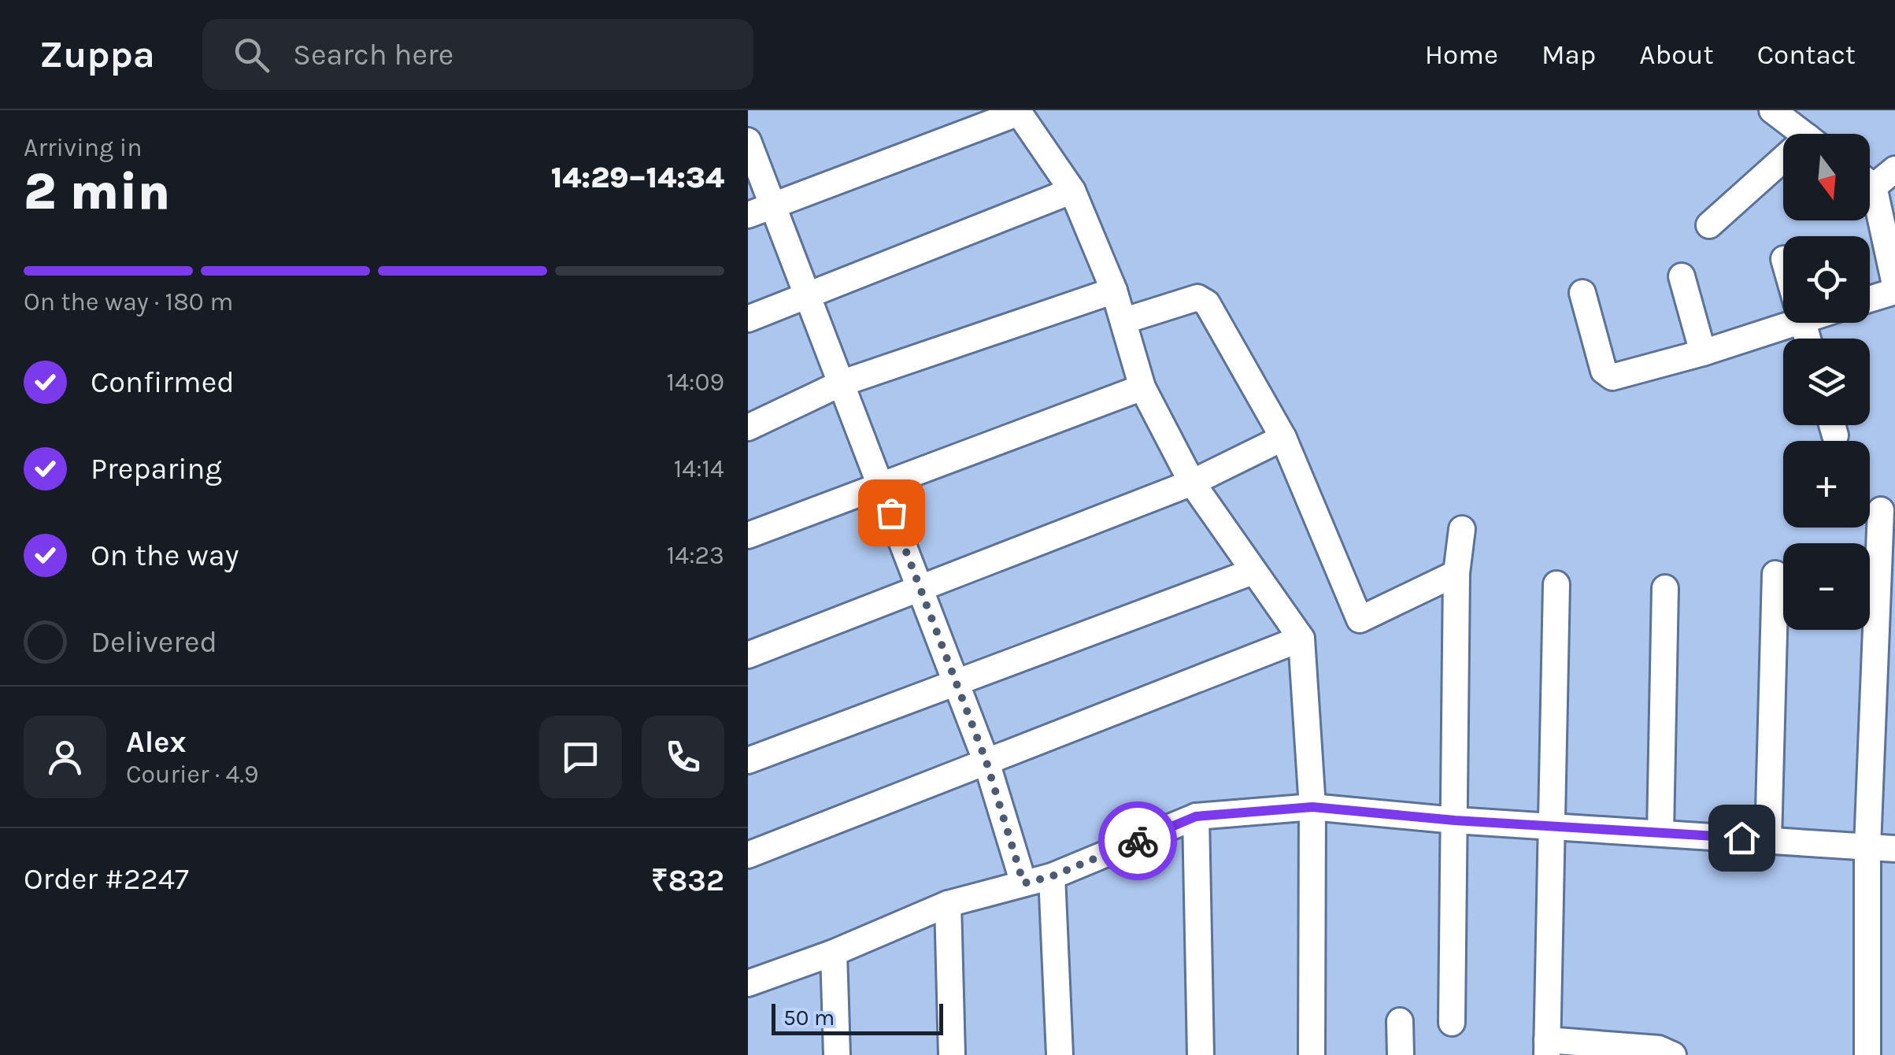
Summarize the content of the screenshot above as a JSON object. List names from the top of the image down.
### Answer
{
  "scale_bar": "50 m",
  "north": "bottom",
  "page": {
    "header": "Zuppa",
    "search": "Search here",
    "nav": [
      "Home",
      "Map",
      "About",
      "Contact"
    ],
    "heading": ["2 min", "Arriving in", "14:29–14:34"],
    "panel": [
      "Alex",
      "Courier · 4.9",
      "Order #2247",
      "₹832"
    ],
    "map_buttons": ["+", "−"],
    "bar": "On the way · 180 m",
    "list": [
      ["Confirmed", "14:09"],
      ["Preparing", "14:14"],
      ["On the way", "14:23"],
      "Delivered"
    ],
    "scale": "50 m"
  }
}
